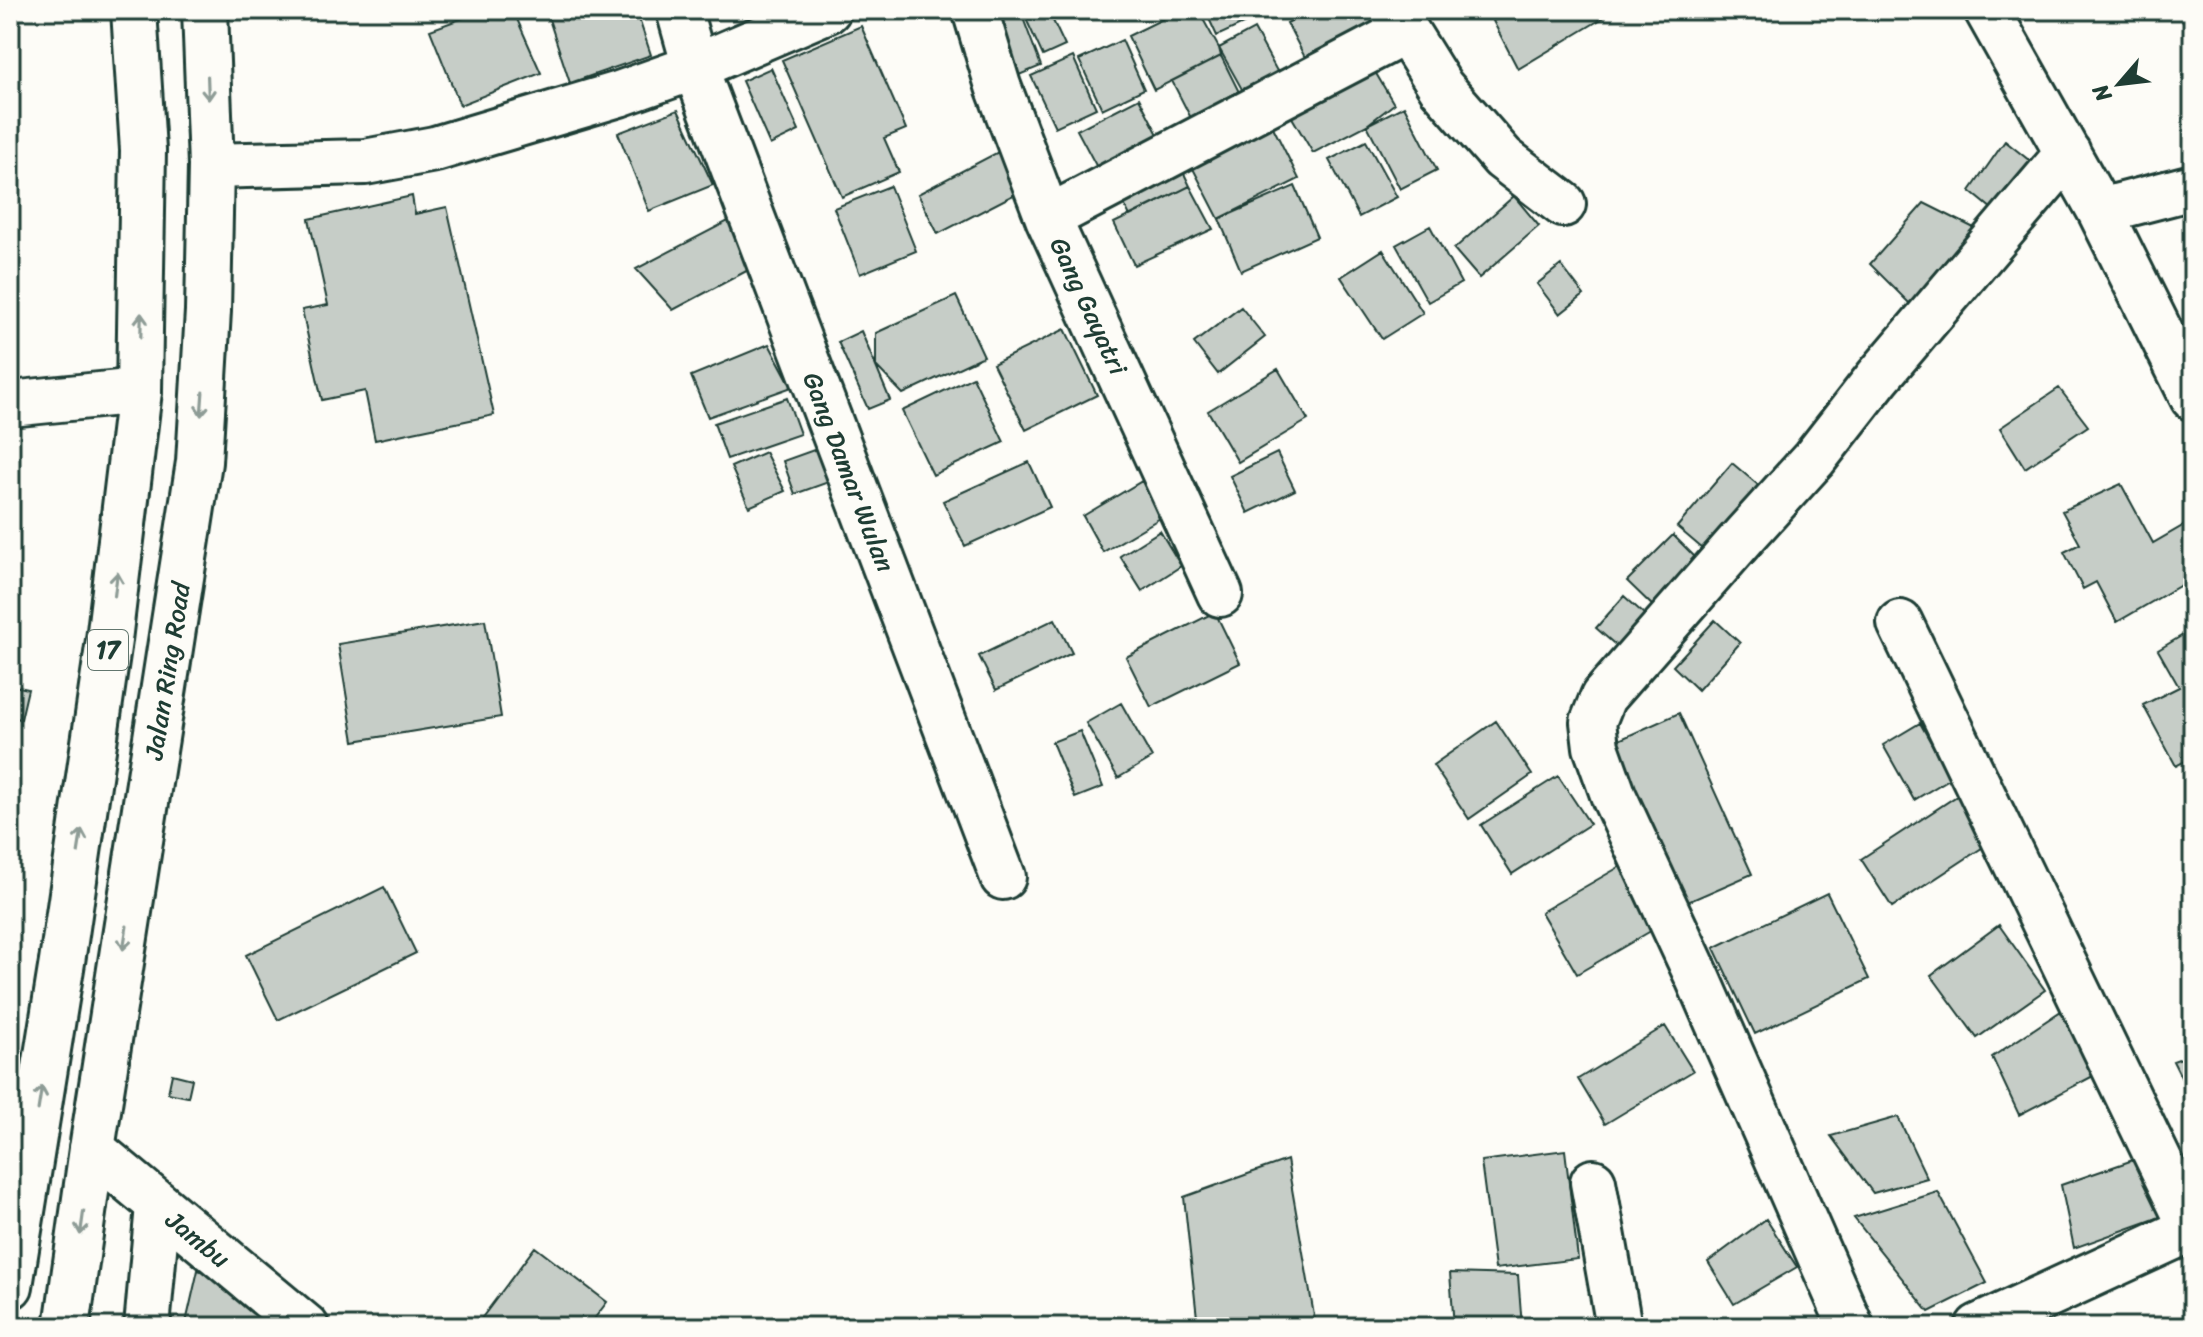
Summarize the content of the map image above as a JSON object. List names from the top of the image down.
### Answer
{
  "streets": {
    "main road": [
      "Gang Gayatri",
      "Gang Damar Wulan",
      "17",
      "Jalan Ring Road",
      "Jambu"
    ]
  },
  "crossings": [
    ["Jalan Ring Road", "Jambu"]
  ],
  "north": "bottom left"
}
